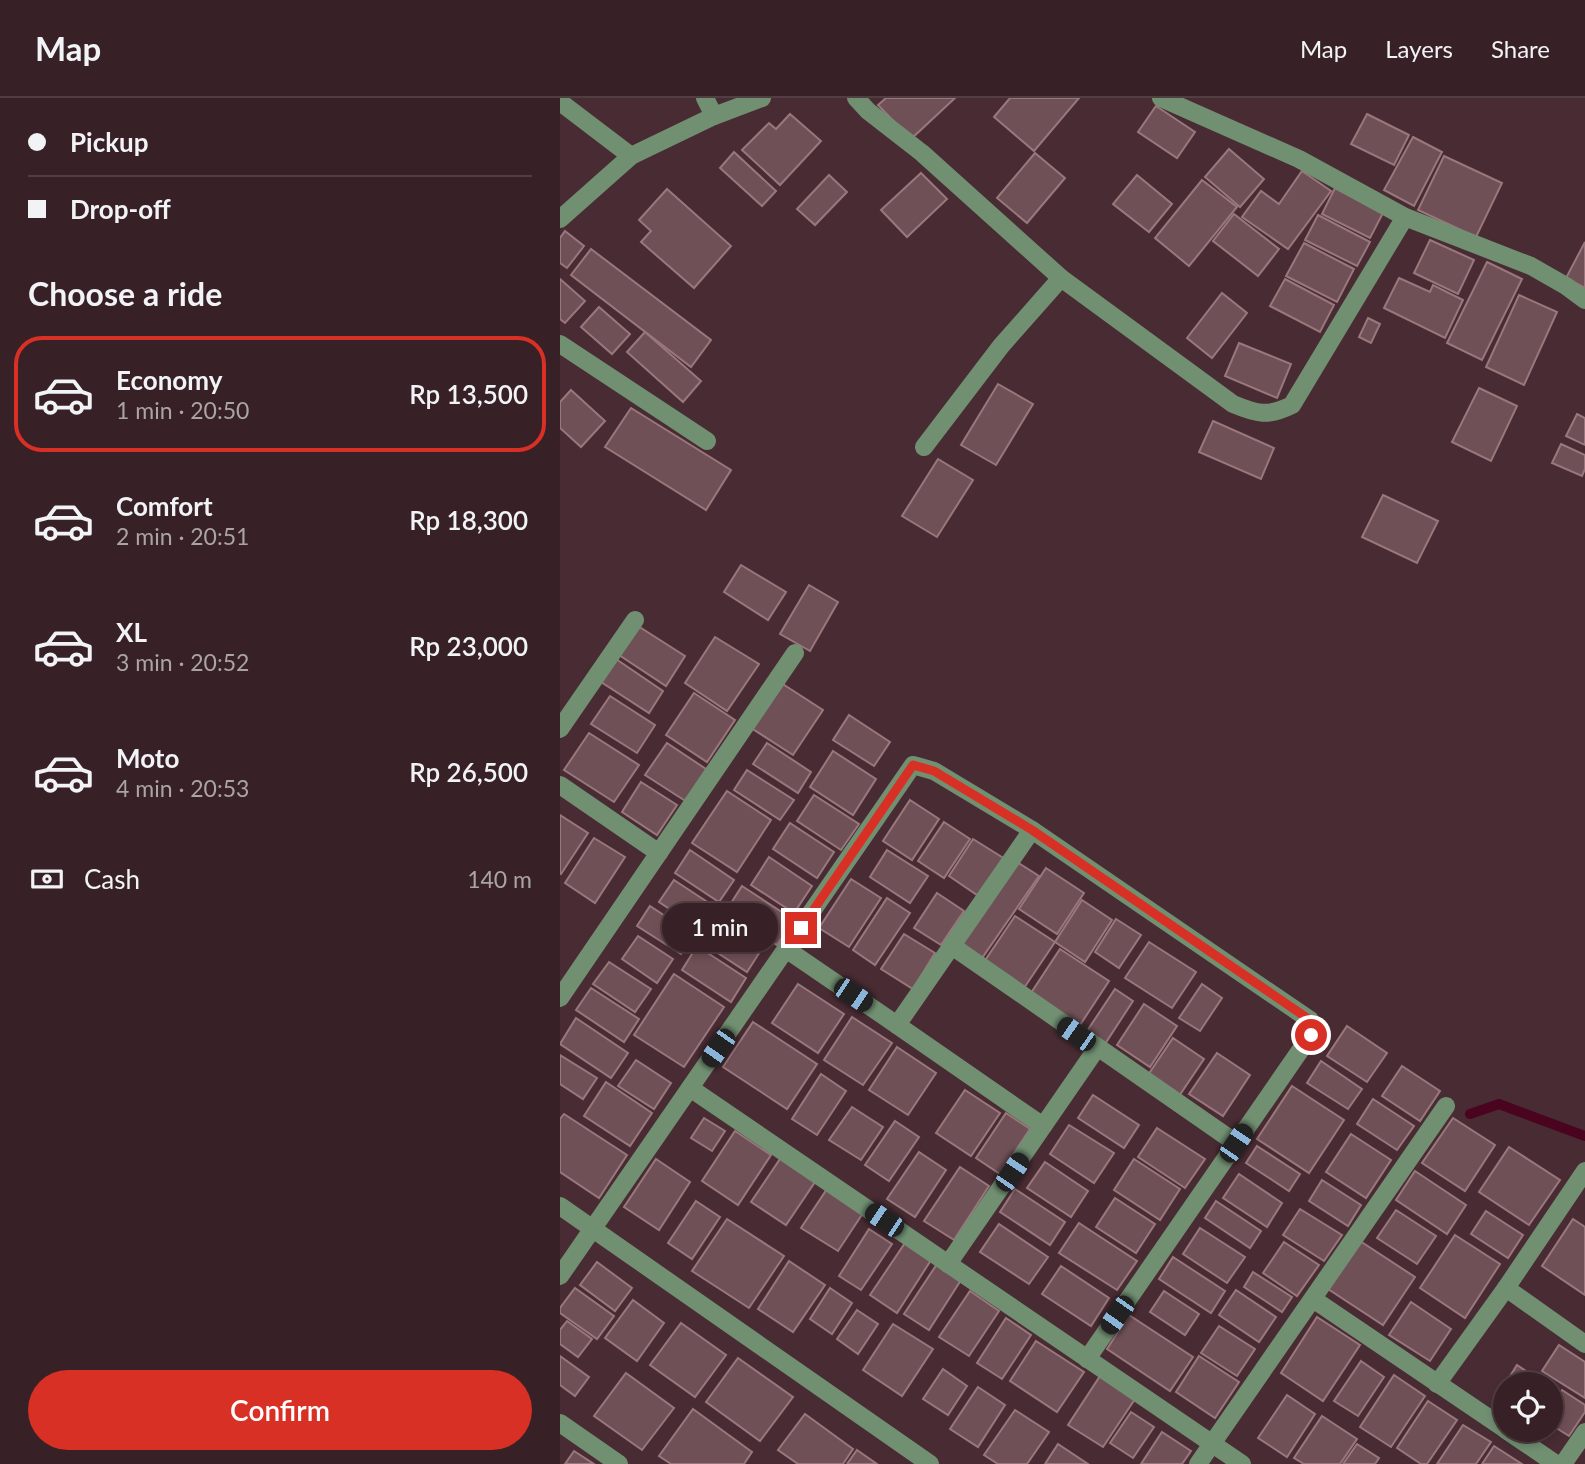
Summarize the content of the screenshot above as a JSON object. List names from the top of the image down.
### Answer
{
  "page": {
    "header": "Map",
    "nav": ["Map", "Layers", "Share"],
    "banner": ["Pickup", "Drop-off"],
    "heading": "Choose a ride",
    "list": [
      {
        "name": "Economy",
        "note": "1 min · 20:50",
        "value": "Rp 13,500"
      },
      {
        "name": "Comfort",
        "note": "2 min · 20:51",
        "value": "Rp 18,300"
      },
      {
        "name": "XL",
        "note": "3 min · 20:52",
        "value": "Rp 23,000"
      },
      {
        "name": "Moto",
        "note": "4 min · 20:53",
        "value": "Rp 26,500"
      }
    ],
    "pay": ["Cash", "140 m"],
    "bubble": "1 min",
    "buttons": "Confirm"
  }
}
